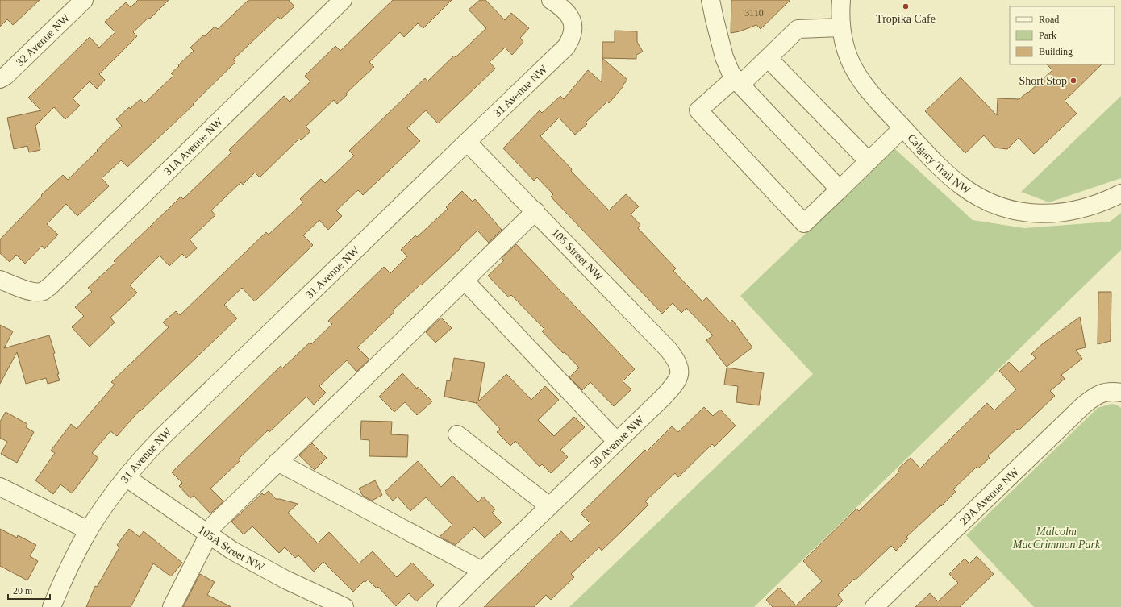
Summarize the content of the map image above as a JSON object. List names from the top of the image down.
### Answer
{
  "streets": {
    "street": [
      "32 Avenue NW",
      "31 Avenue NW",
      "31A Avenue NW",
      "Calgary Trail NW",
      "105 Street NW",
      "30 Avenue NW",
      "29A Avenue NW",
      "105A Street NW"
    ]
  },
  "crossings": [
    ["31 Avenue NW", "105 Street NW"],
    ["31 Avenue NW", "105A Street NW"],
    ["105 Street NW", "30 Avenue NW"]
  ],
  "parks": ["Malcolm MacCrimmon Park"],
  "places": ["Tropika Cafe", "Short Stop"],
  "house_numbers": ["3110"],
  "legend": ["Road", "Park", "Building"],
  "scale_bar": "20 m"
}
